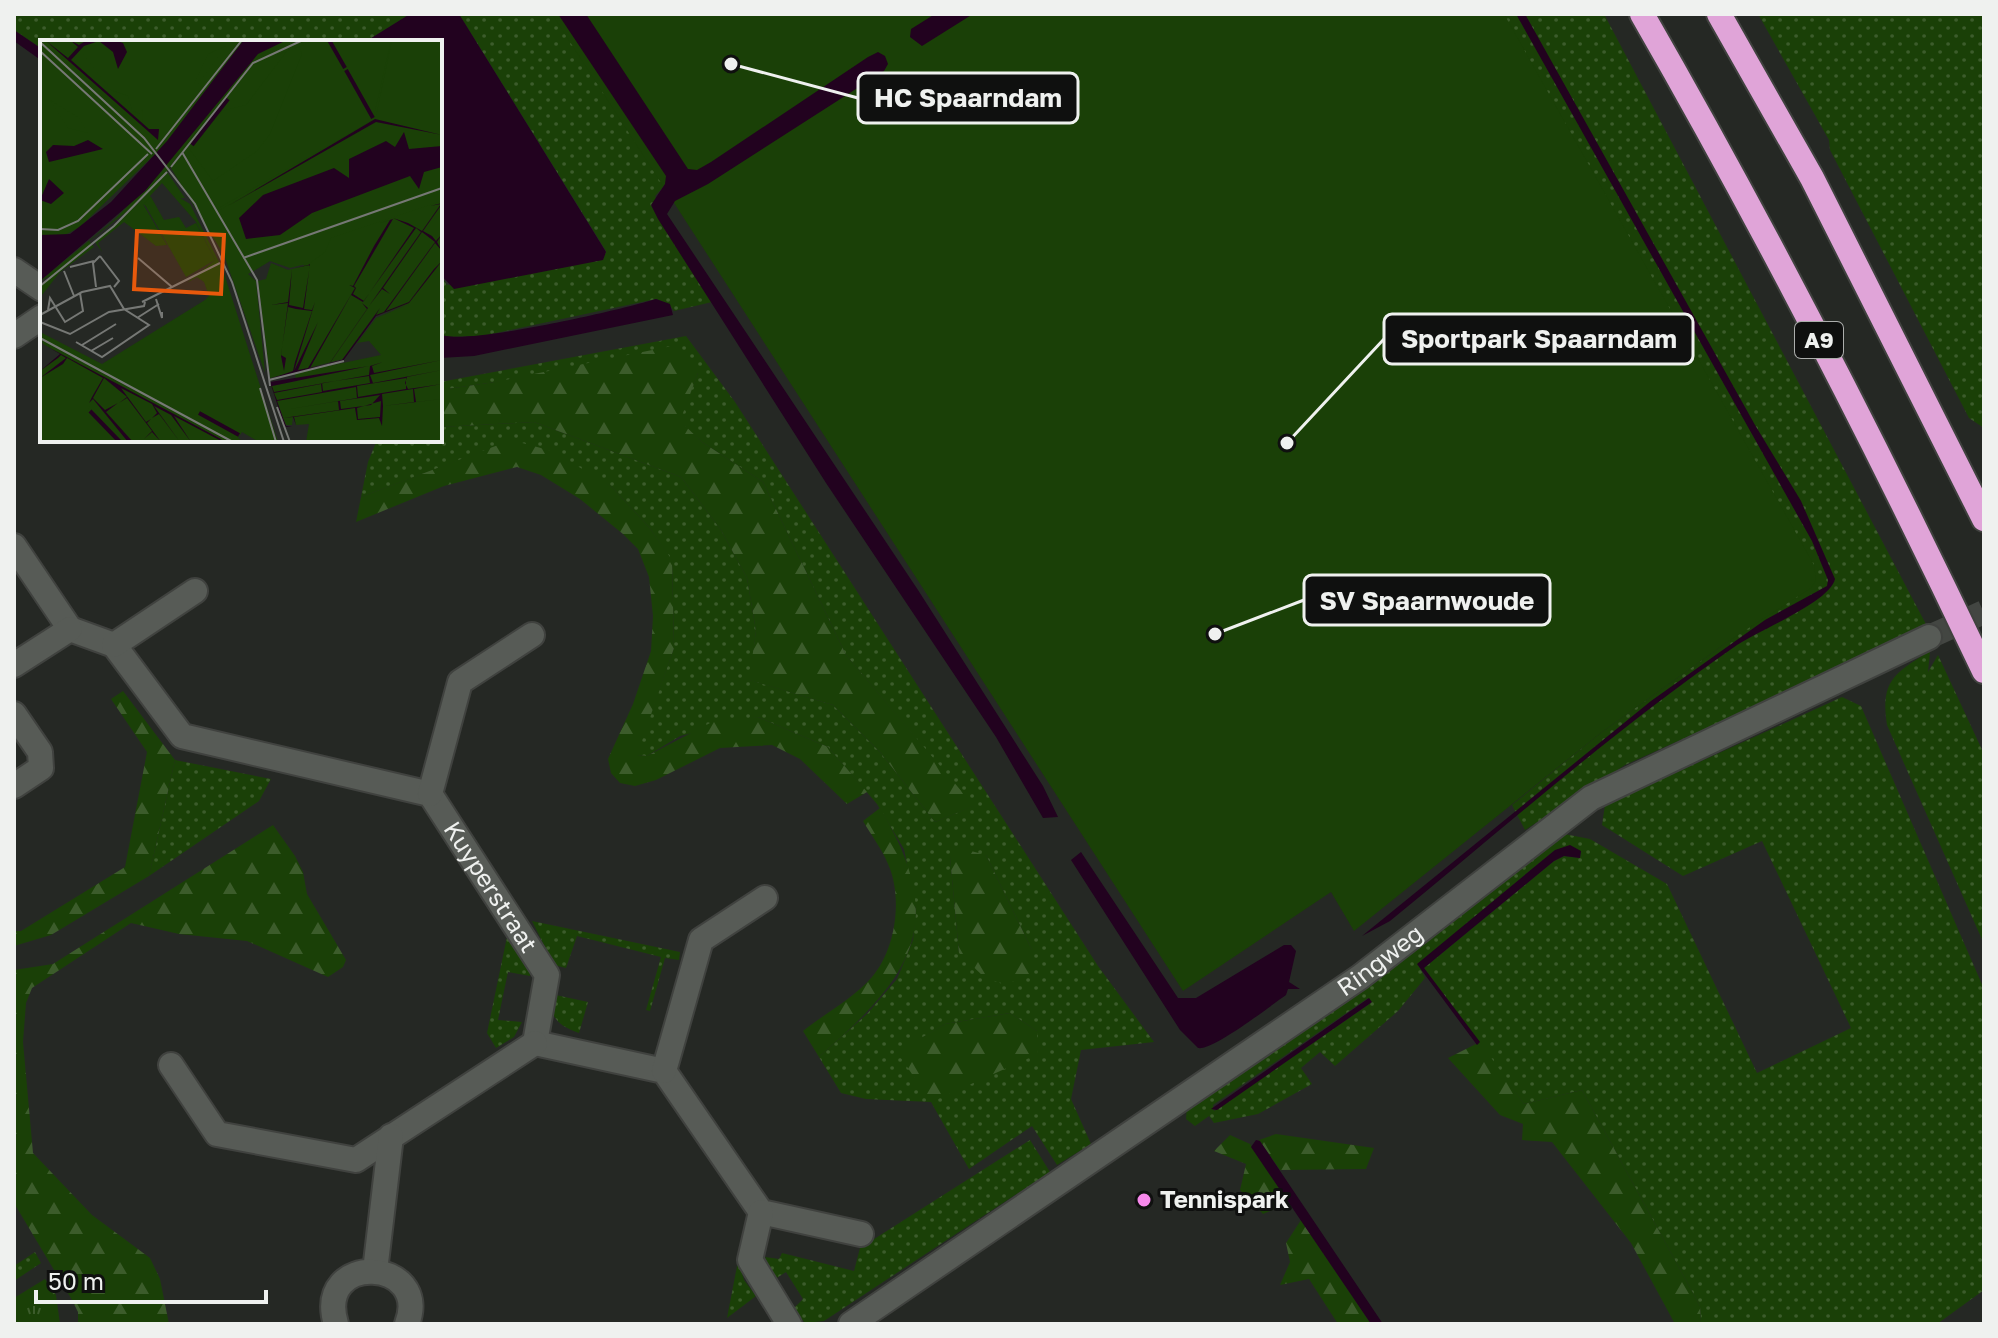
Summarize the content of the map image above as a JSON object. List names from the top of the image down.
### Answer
{
  "streets": {
    "highway": ["A9"],
    "street": ["Kuyperstraat", "Ringweg"]
  },
  "places": [
    "HC Spaarndam",
    "Sportpark Spaarndam",
    "SV Spaarnwoude",
    "Tennispark"
  ],
  "scale_bar": "50 m"
}
